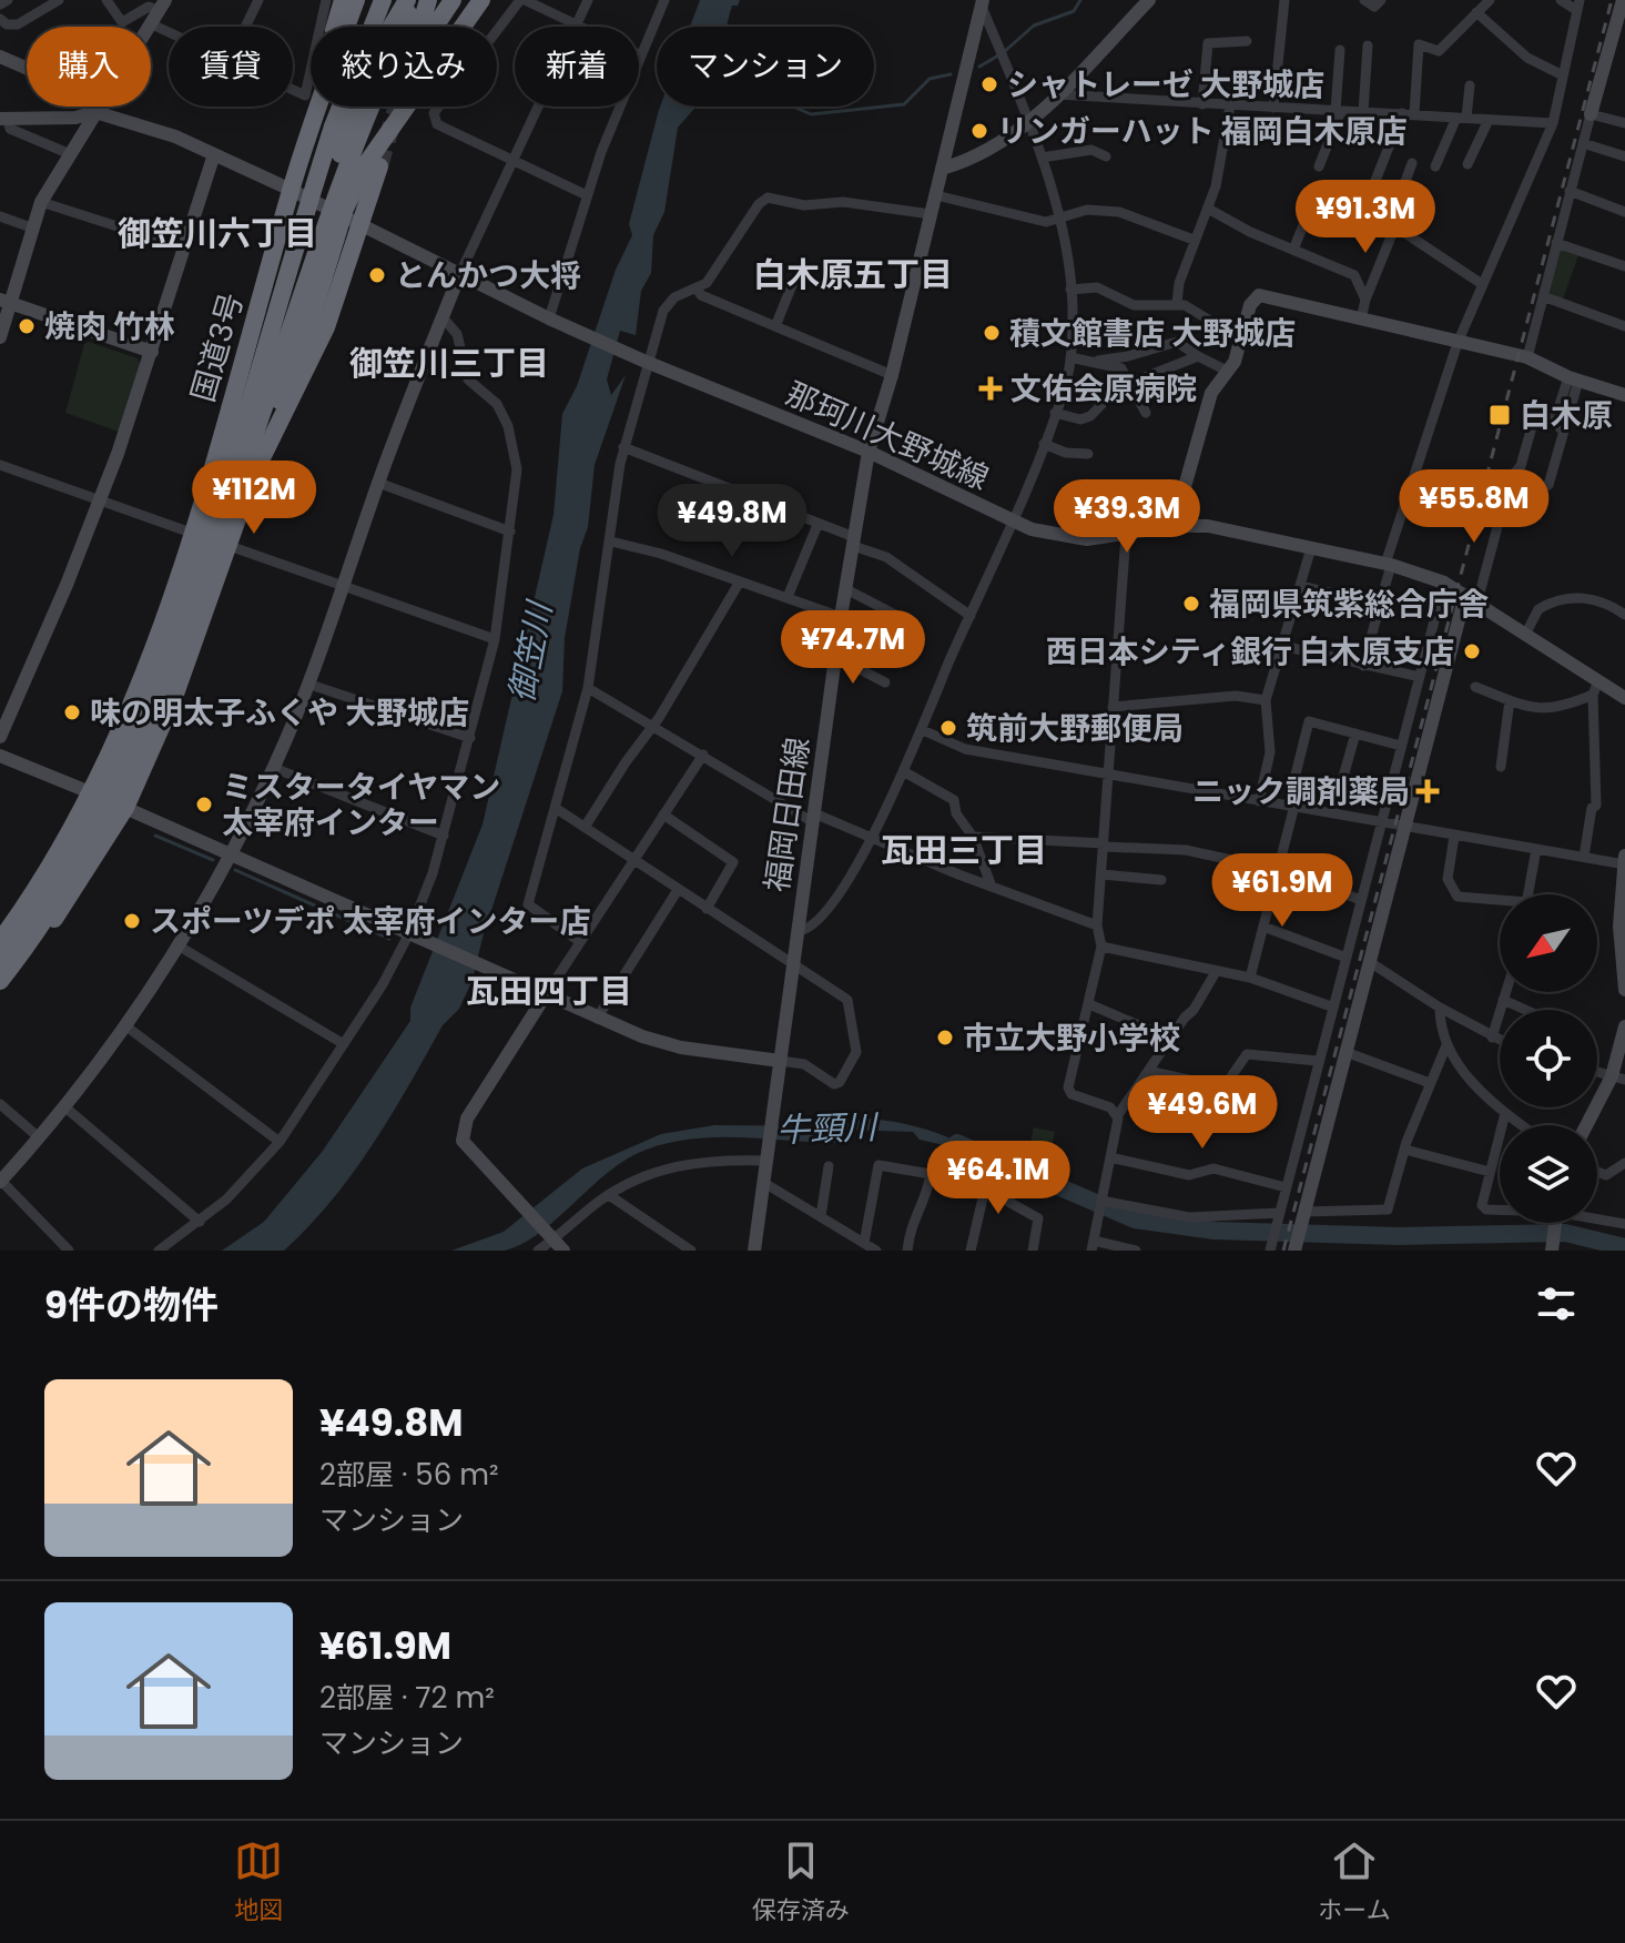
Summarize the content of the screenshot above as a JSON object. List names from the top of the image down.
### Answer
{
  "streets": {
    "highway": ["国道3号"],
    "street": ["那珂川大野城線", "福岡日田線"]
  },
  "crossings": [
    ["国道3号", "那珂川大野城線"],
    ["那珂川大野城線", "福岡日田線"]
  ],
  "districts": [
    "御笠川六丁目",
    "白木原五丁目",
    "御笠川三丁目",
    "瓦田三丁目",
    "瓦田四丁目"
  ],
  "water": ["御笠川", "牛頸川"],
  "places": {
    "other": [
      "シャトレーゼ 大野城店",
      "リンガーハット 福岡白木原店",
      "とんかつ大将",
      "焼肉 竹林",
      "積文館書店 大野城店",
      "福岡県筑紫総合庁舎",
      "西日本シティ銀行 白木原支店",
      "味の明太子ふくや 大野城店",
      "筑前大野郵便局",
      "ミスタータイヤマン 太宰府インター",
      "スポーツデポ 太宰府インター店",
      "市立大野小学校"
    ],
    "health": ["文佑会原病院", "ニック調剤薬局"],
    "transit": ["白木原"]
  },
  "north": "bottom left",
  "page": {
    "chip": [
      "購入",
      "賃貸",
      "絞り込み",
      "新着",
      "マンション"
    ],
    "price": [
      "¥91.3M",
      "¥112M",
      "¥55.8M",
      "¥39.3M",
      "¥49.8M",
      "¥74.7M",
      "¥61.9M",
      "¥49.6M",
      "¥64.1M"
    ],
    "heading": "9件の物件",
    "list": [
      {
        "name": "¥49.8M",
        "note": "2部屋 · 56 m² · マンション"
      },
      {
        "name": "¥61.9M",
        "note": "2部屋 · 72 m² · マンション"
      }
    ],
    "tabs": ["地図", "保存済み", "ホーム"]
  }
}
